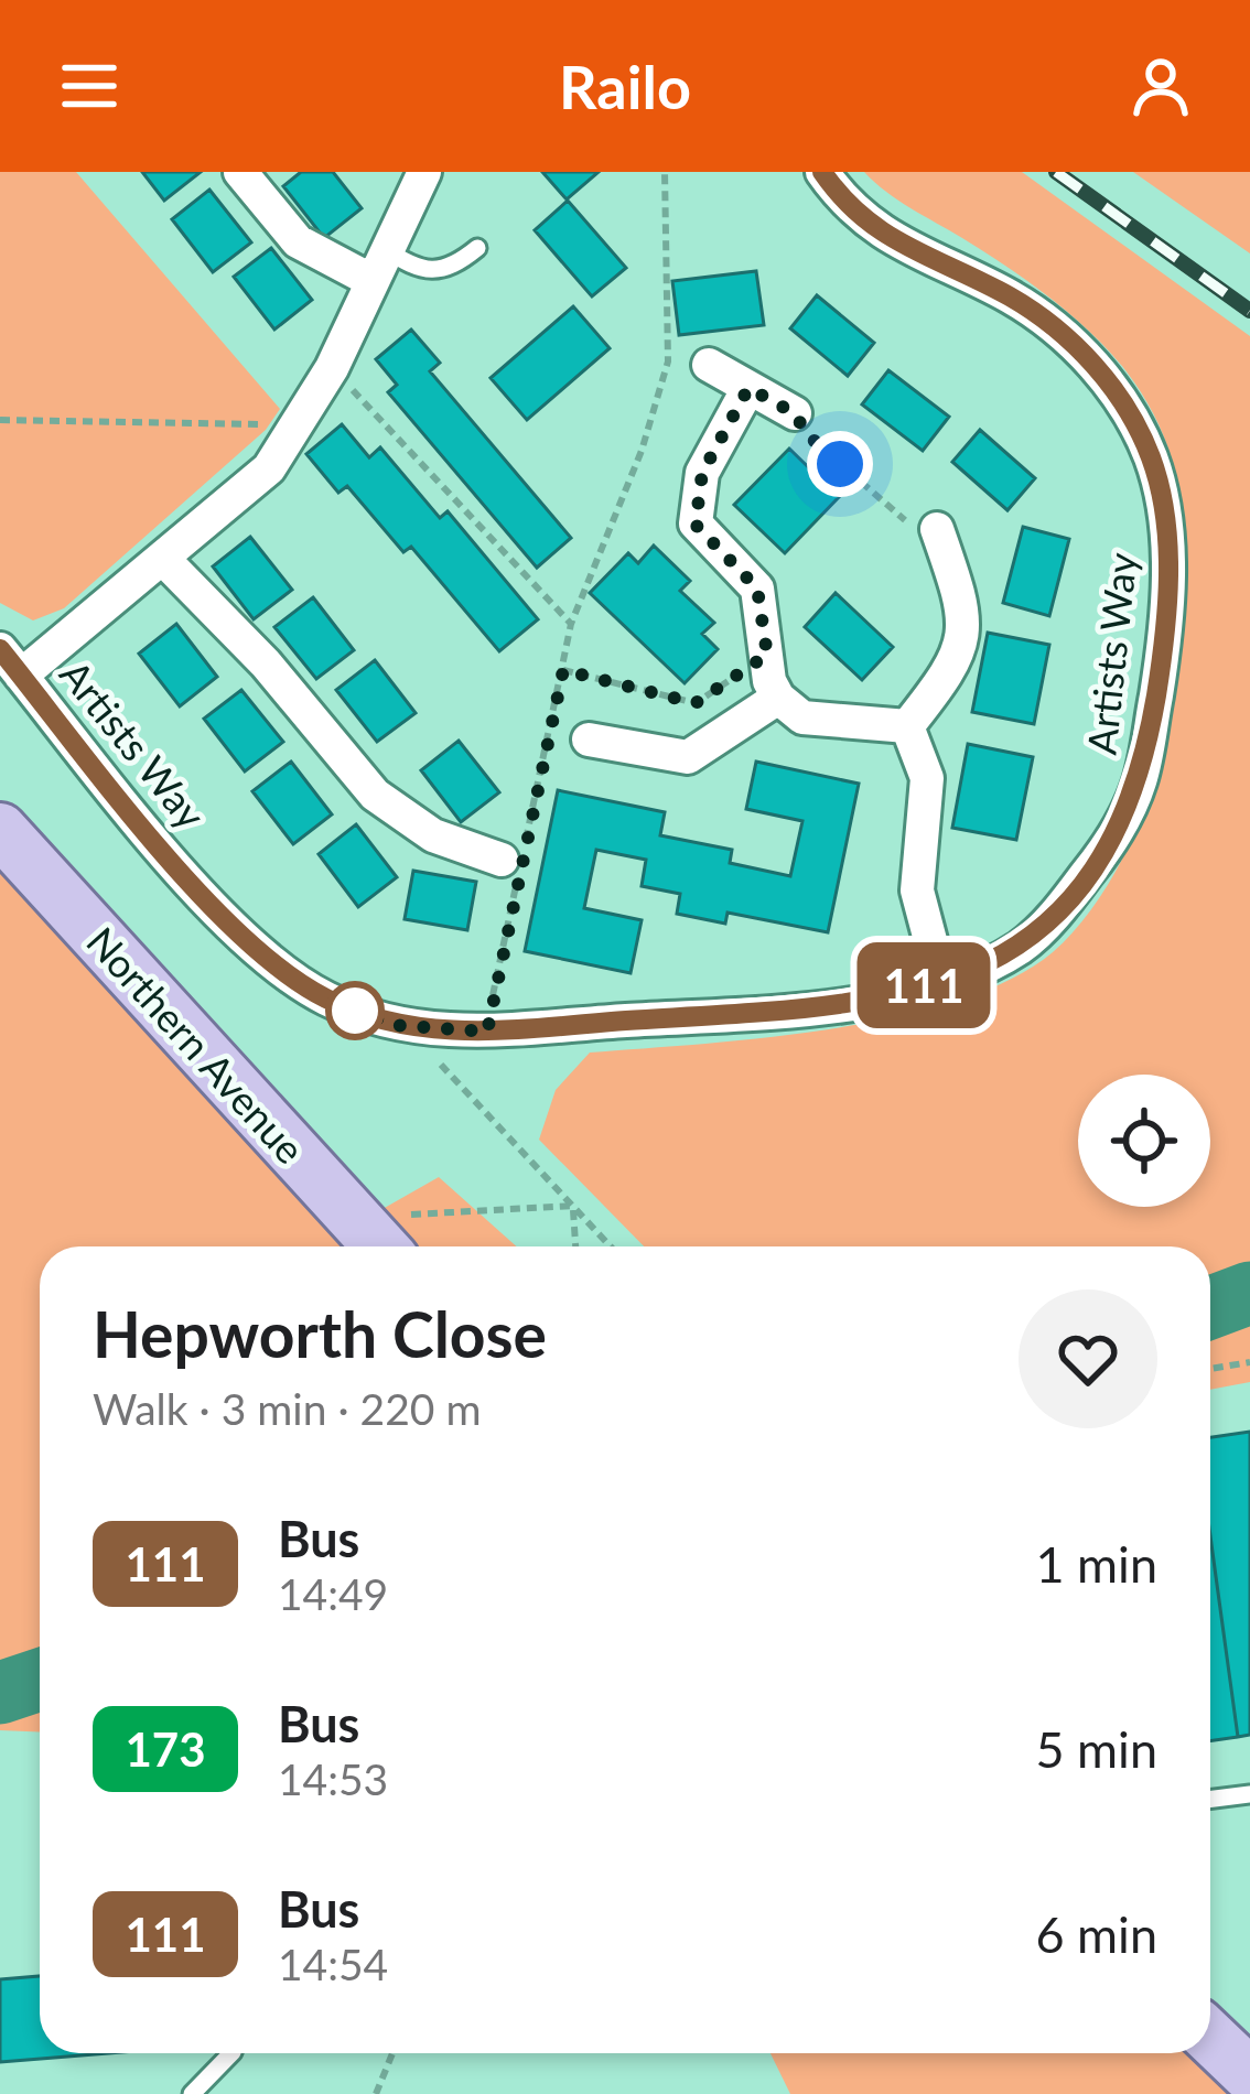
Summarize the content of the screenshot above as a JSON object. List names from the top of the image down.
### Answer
{
  "streets": {
    "main road": ["Northern Avenue"],
    "street": ["Artists Way"]
  },
  "lines": ["bus line 111"],
  "page": {
    "header": "Railo",
    "on_map": "111",
    "heading": ["Hepworth Close", "Walk · 3 min · 220 m"],
    "list": [
      {
        "mark": "111",
        "name": "Bus",
        "note": "14:49",
        "value": "1 min"
      },
      {
        "mark": "173",
        "name": "Bus",
        "note": "14:53",
        "value": "5 min"
      },
      {
        "mark": "111",
        "name": "Bus",
        "note": "14:54",
        "value": "6 min"
      }
    ]
  }
}
